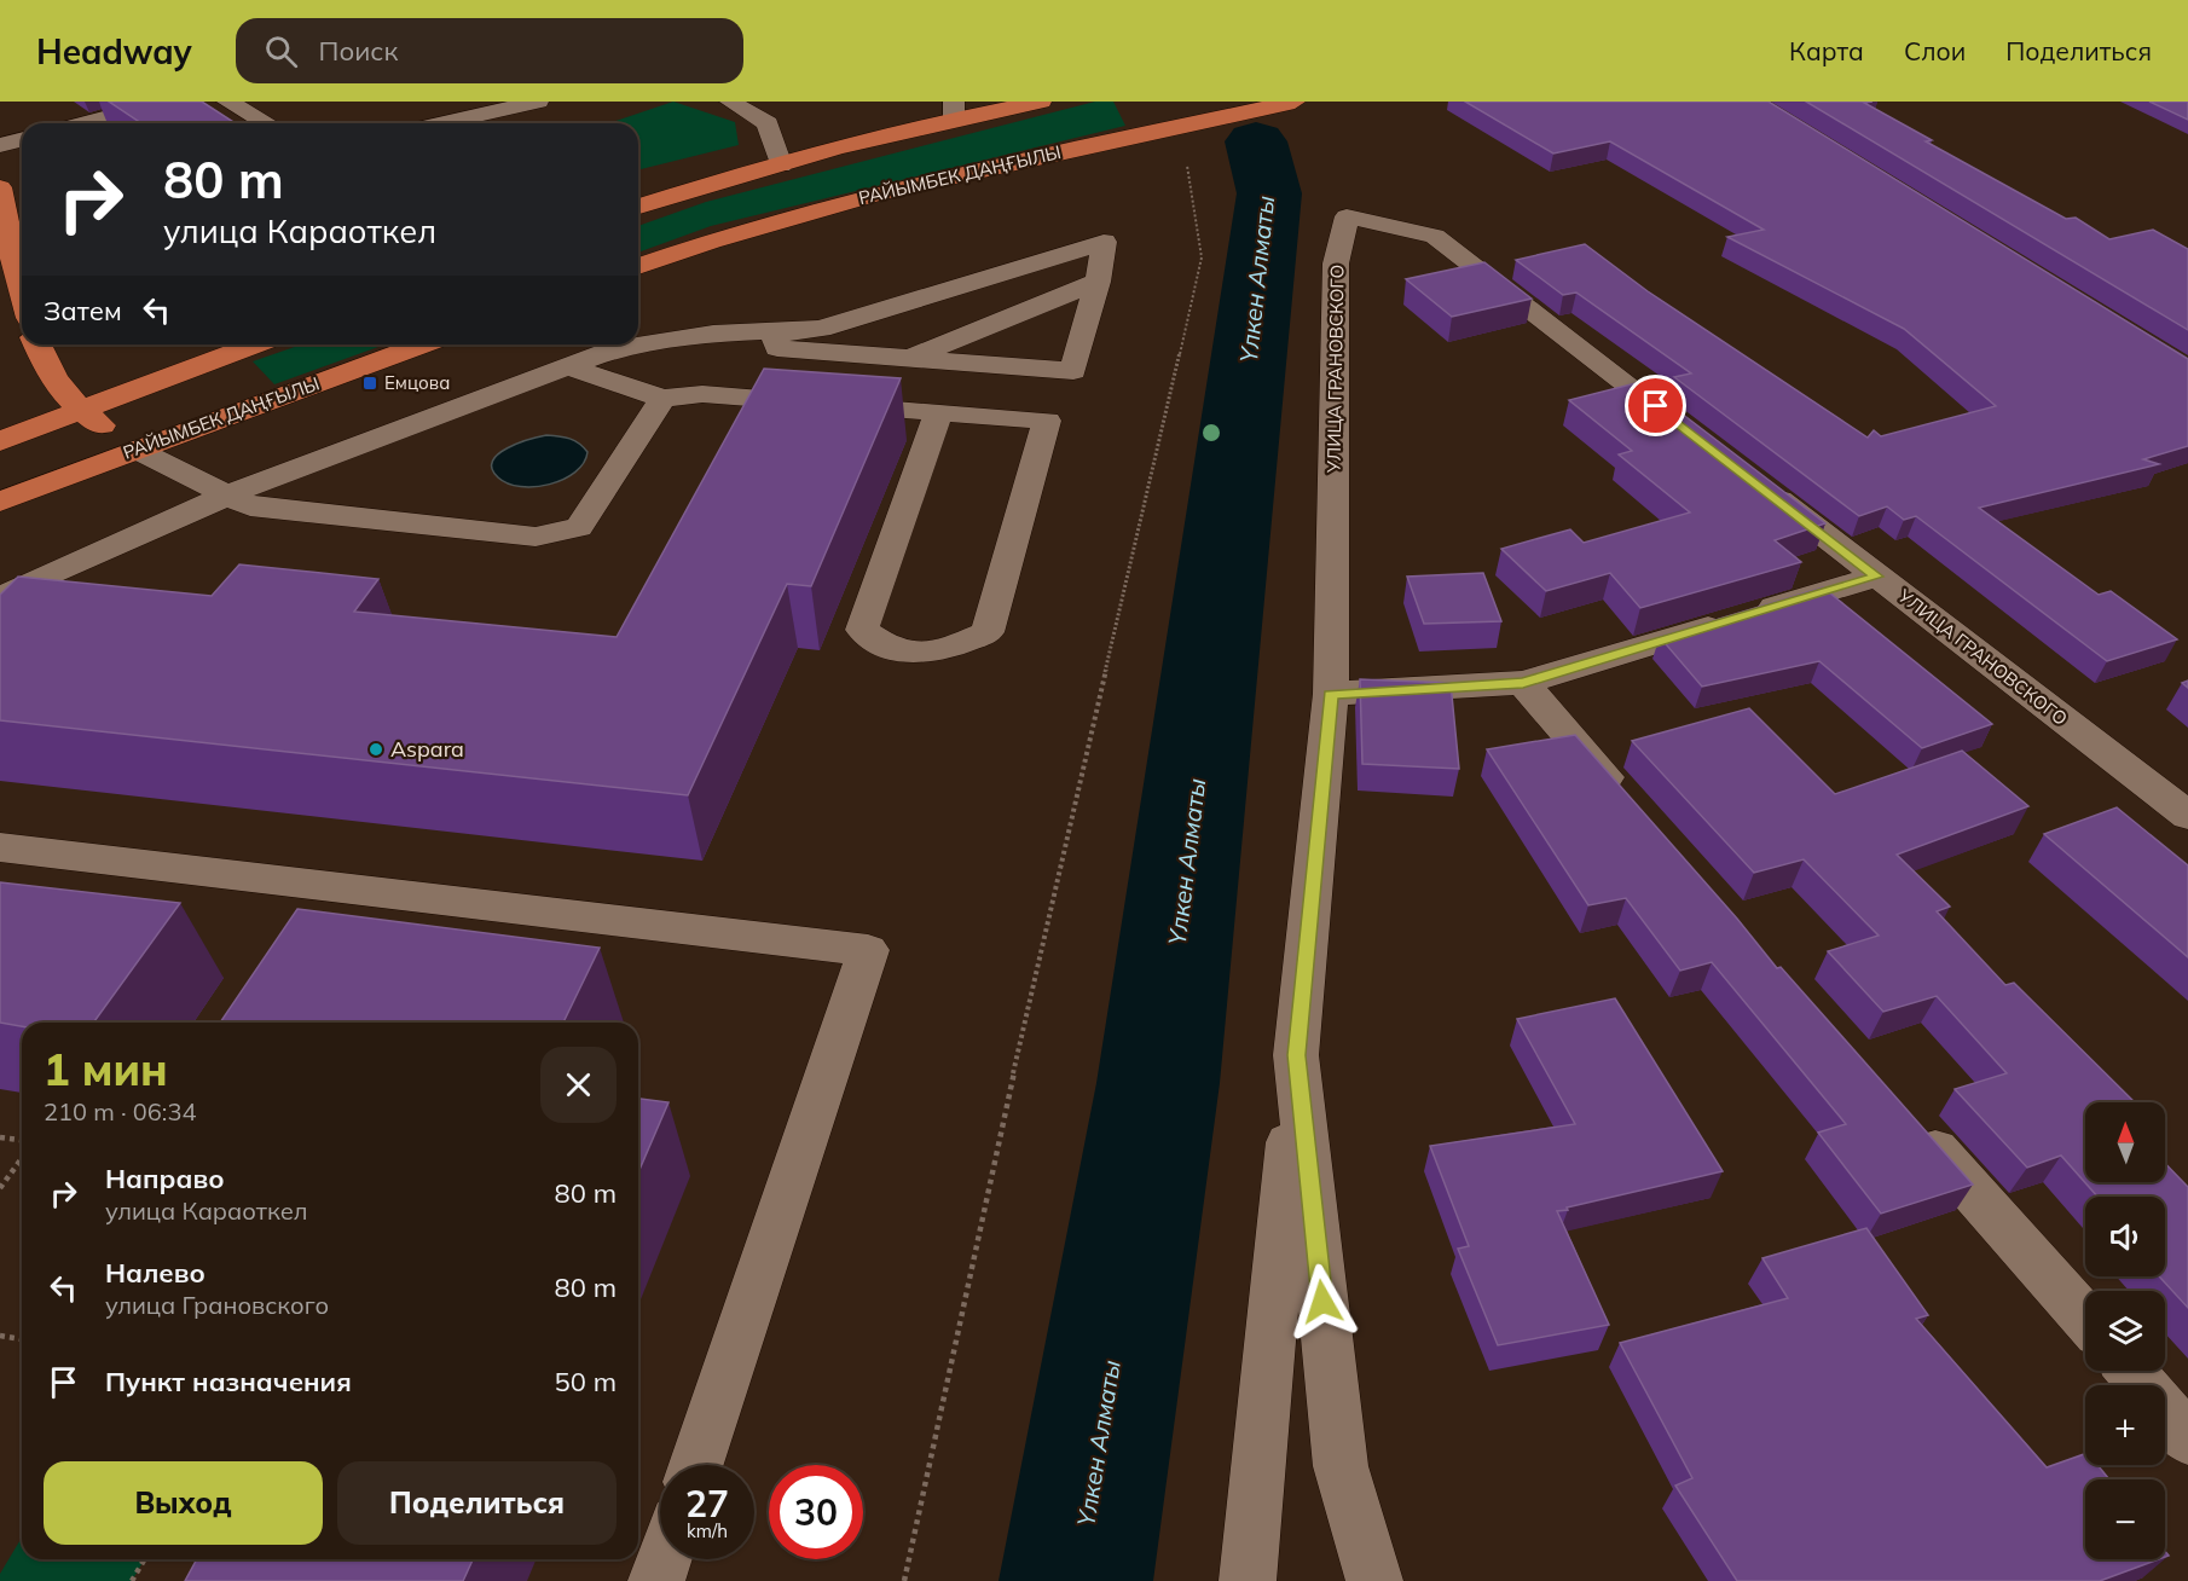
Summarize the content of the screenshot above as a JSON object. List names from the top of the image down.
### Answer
{
  "streets": {
    "main road": ["РАЙЫМБЕК ДАҢҒЫЛЫ"],
    "street": ["УЛИЦА ГРАНОВСКОГО"]
  },
  "water": ["Үлкен Алматы"],
  "places": {
    "transit": ["Емцова"],
    "other": ["Aspara"]
  },
  "north": "top",
  "page": {
    "header": "Headway",
    "search": "Поиск",
    "nav": ["Карта", "Слои", "Поделиться"],
    "turn": ["80 m", "улица Караоткел"],
    "then": "Затем",
    "heading": ["1 мин", "210 m · 06:34"],
    "map_buttons": ["+", "−"],
    "list": [
      {
        "name": "Направо",
        "note": "улица Караоткел",
        "value": "80 m"
      },
      {
        "name": "Налево",
        "note": "улица Грановского",
        "value": "80 m"
      },
      {
        "name": "Пункт назначения",
        "value": "50 m"
      }
    ],
    "buttons": ["Выход", "Поделиться"],
    "speed": "27 km/h",
    "limit": "30"
  }
}
